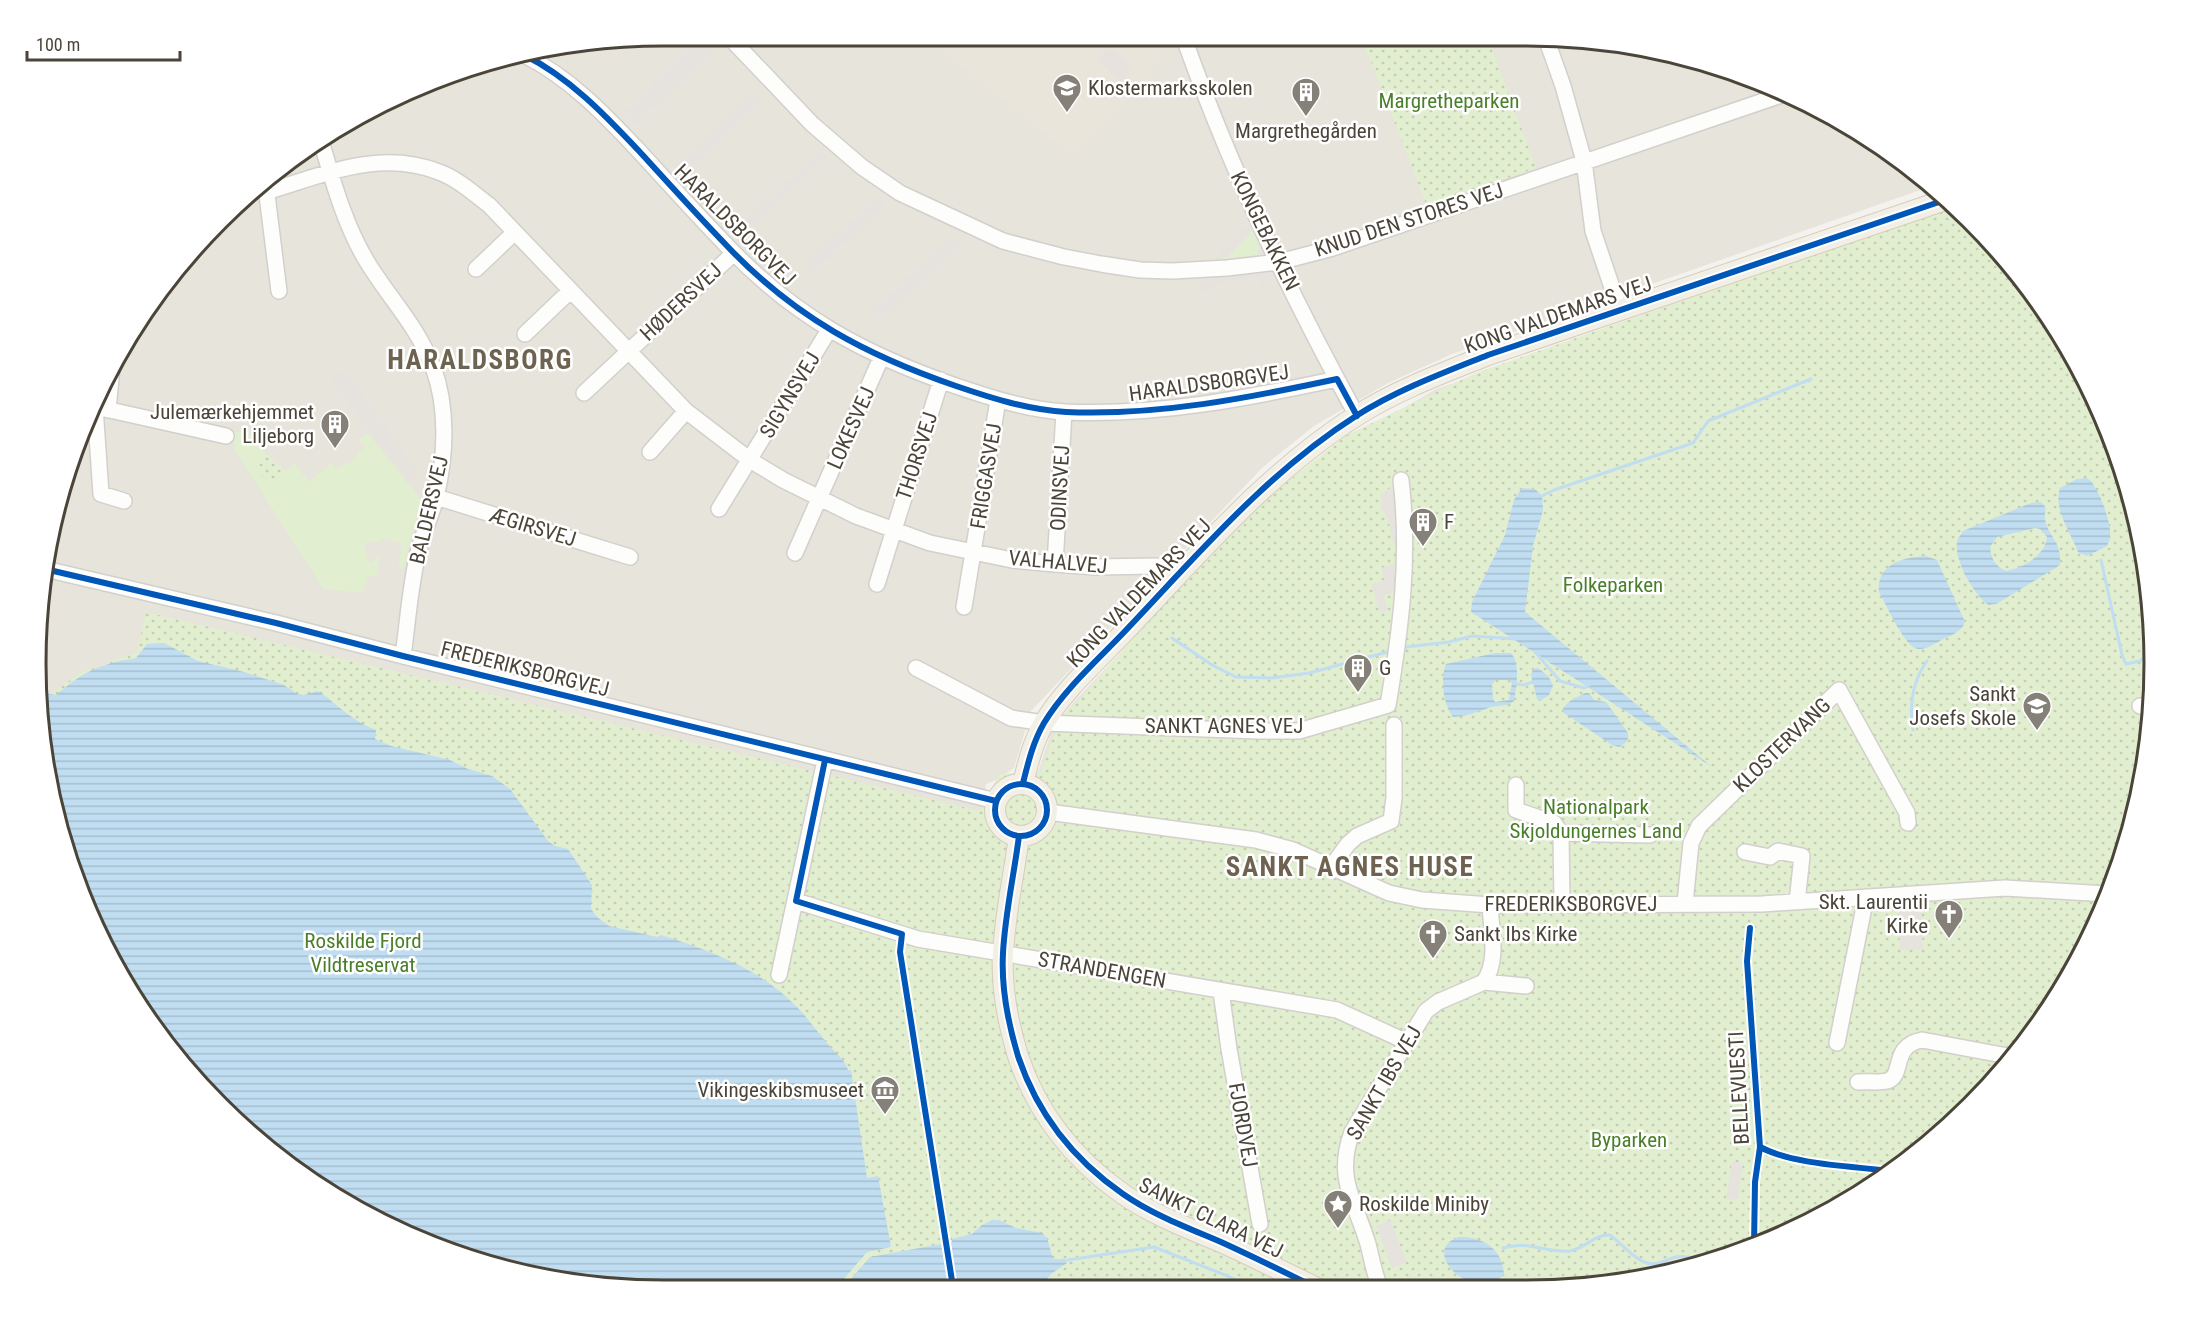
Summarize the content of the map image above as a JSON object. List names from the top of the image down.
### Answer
{
  "streets": {
    "main road": ["KONG VALDEMARS VEJ", "SANKT CLARA VEJ"],
    "street": [
      "KNUD DEN STORES VEJ",
      "HARALDSBORGVEJ",
      "KONGEBAKKEN",
      "HØDERSVEJ",
      "SIGYNSVEJ",
      "LOKESVEJ",
      "THORSVEJ",
      "FRIGGASVEJ",
      "ODINSVEJ",
      "BALDERSVEJ",
      "ÆGIRSVEJ",
      "VALHALVEJ",
      "FREDERIKSBORGVEJ",
      "SANKT AGNES VEJ",
      "KLOSTERVANG",
      "STRANDENGEN",
      "SANKT IBS VEJ",
      "FJORDVEJ"
    ],
    "cycle path": ["BELLEVUESTI"]
  },
  "crossings": [
    ["KNUD DEN STORES VEJ", "KONGEBAKKEN"],
    ["HARALDSBORGVEJ", "KONGEBAKKEN"],
    ["HARALDSBORGVEJ", "HØDERSVEJ"],
    ["HARALDSBORGVEJ", "SIGYNSVEJ"],
    ["HARALDSBORGVEJ", "LOKESVEJ"],
    ["HARALDSBORGVEJ", "THORSVEJ"],
    ["HARALDSBORGVEJ", "FRIGGASVEJ"],
    ["HARALDSBORGVEJ", "ODINSVEJ"],
    ["KONGEBAKKEN", "KONG VALDEMARS VEJ"],
    ["HØDERSVEJ", "VALHALVEJ"],
    ["KONG VALDEMARS VEJ", "VALHALVEJ"],
    ["KONG VALDEMARS VEJ", "FREDERIKSBORGVEJ"],
    ["KONG VALDEMARS VEJ", "SANKT AGNES VEJ"],
    ["KONG VALDEMARS VEJ", "SANKT CLARA VEJ"],
    ["SIGYNSVEJ", "VALHALVEJ"],
    ["LOKESVEJ", "VALHALVEJ"],
    ["THORSVEJ", "VALHALVEJ"],
    ["FRIGGASVEJ", "VALHALVEJ"],
    ["ODINSVEJ", "VALHALVEJ"],
    ["BALDERSVEJ", "ÆGIRSVEJ"],
    ["BALDERSVEJ", "VALHALVEJ"],
    ["BALDERSVEJ", "FREDERIKSBORGVEJ"],
    ["FREDERIKSBORGVEJ", "KLOSTERVANG"],
    ["FREDERIKSBORGVEJ", "SANKT CLARA VEJ"],
    ["STRANDENGEN", "SANKT IBS VEJ"],
    ["STRANDENGEN", "FJORDVEJ"],
    ["STRANDENGEN", "SANKT CLARA VEJ"]
  ],
  "districts": ["HARALDSBORG", "SANKT AGNES HUSE"],
  "parks": [
    "Margretheparken",
    "Folkeparken",
    "Nationalpark Skjoldungernes Land",
    "Roskilde Fjord Vildtreservat",
    "Byparken"
  ],
  "places": {
    "school or university": ["Klostermarksskolen", "Sankt Josefs Skole"],
    "building": [
      "Margrethegården",
      "Julemærkehjemmet Liljeborg",
      "F",
      "G"
    ],
    "church": ["Skt. Laurentii Kirke", "Sankt Ibs Kirke"],
    "museum": ["Vikingeskibsmuseet"],
    "place": ["Roskilde Miniby"]
  },
  "scale_bar": "100 m"
}
